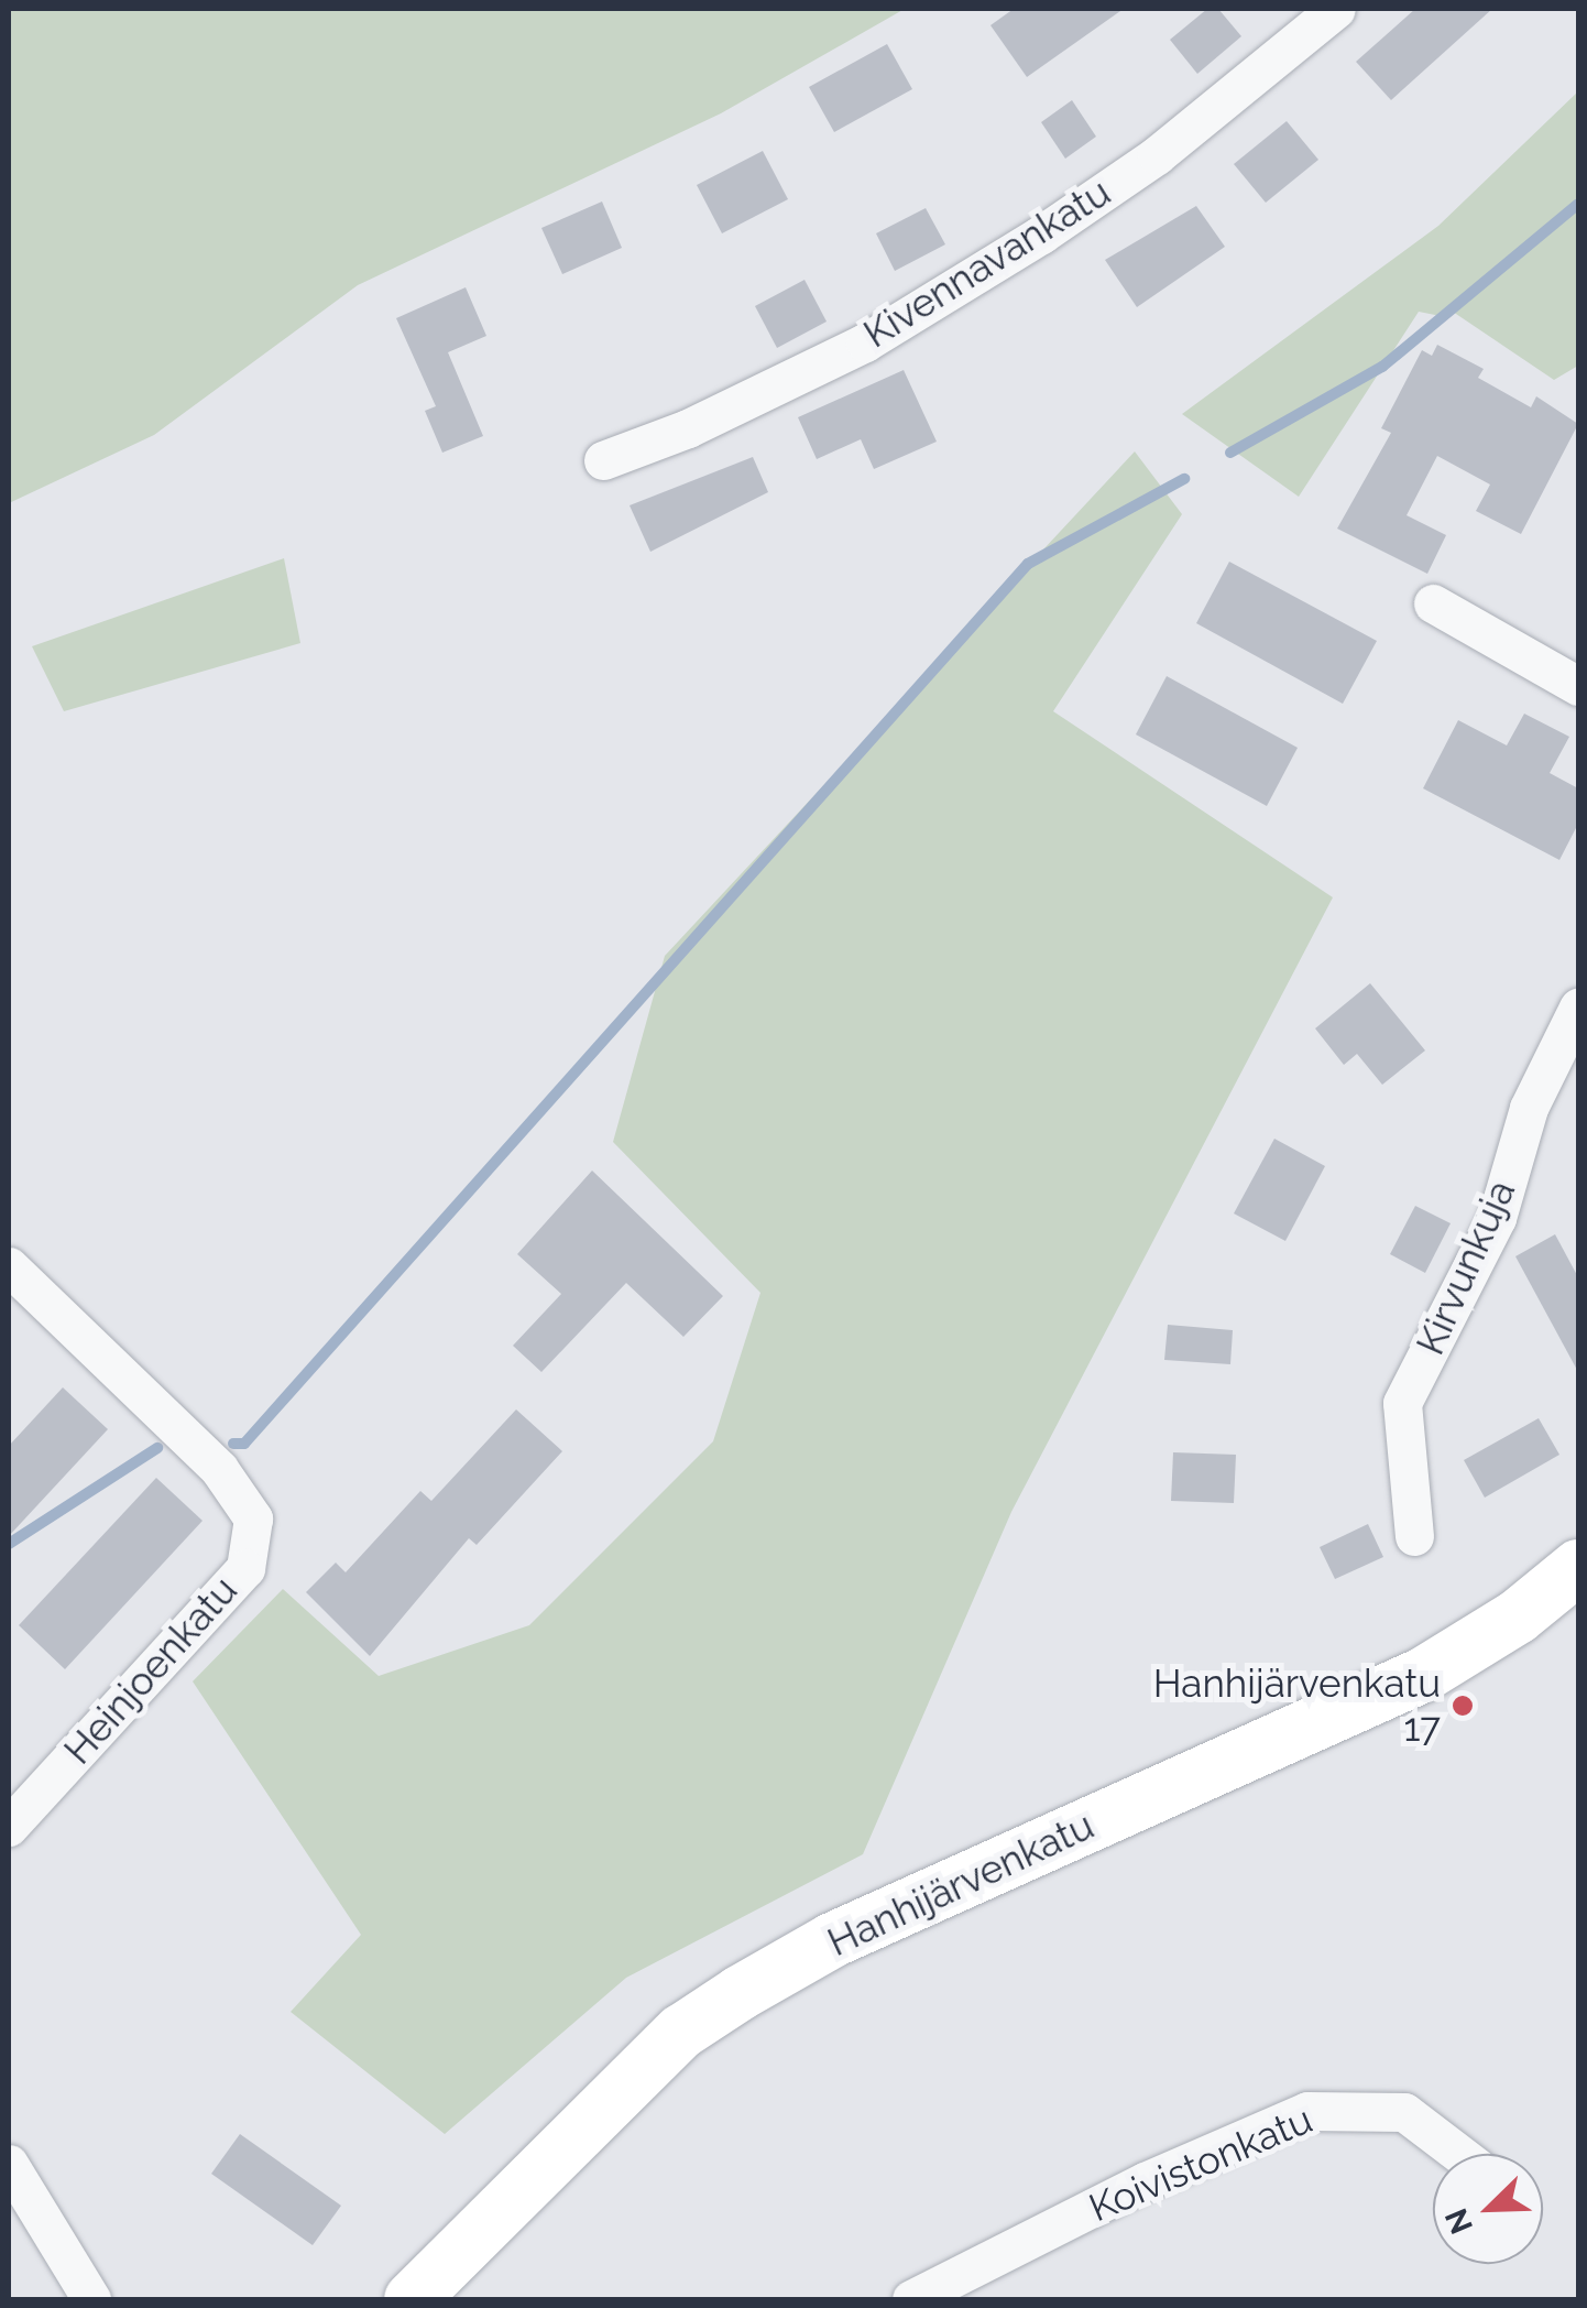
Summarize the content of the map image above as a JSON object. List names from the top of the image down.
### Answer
{
  "streets": {
    "street": [
      "Kivennavankatu",
      "Kirvunkuja",
      "Heinjoenkatu",
      "Hanhijärvenkatu",
      "Koivistonkatu"
    ]
  },
  "places": ["Hanhijärvenkatu 17"],
  "north": "bottom left"
}
